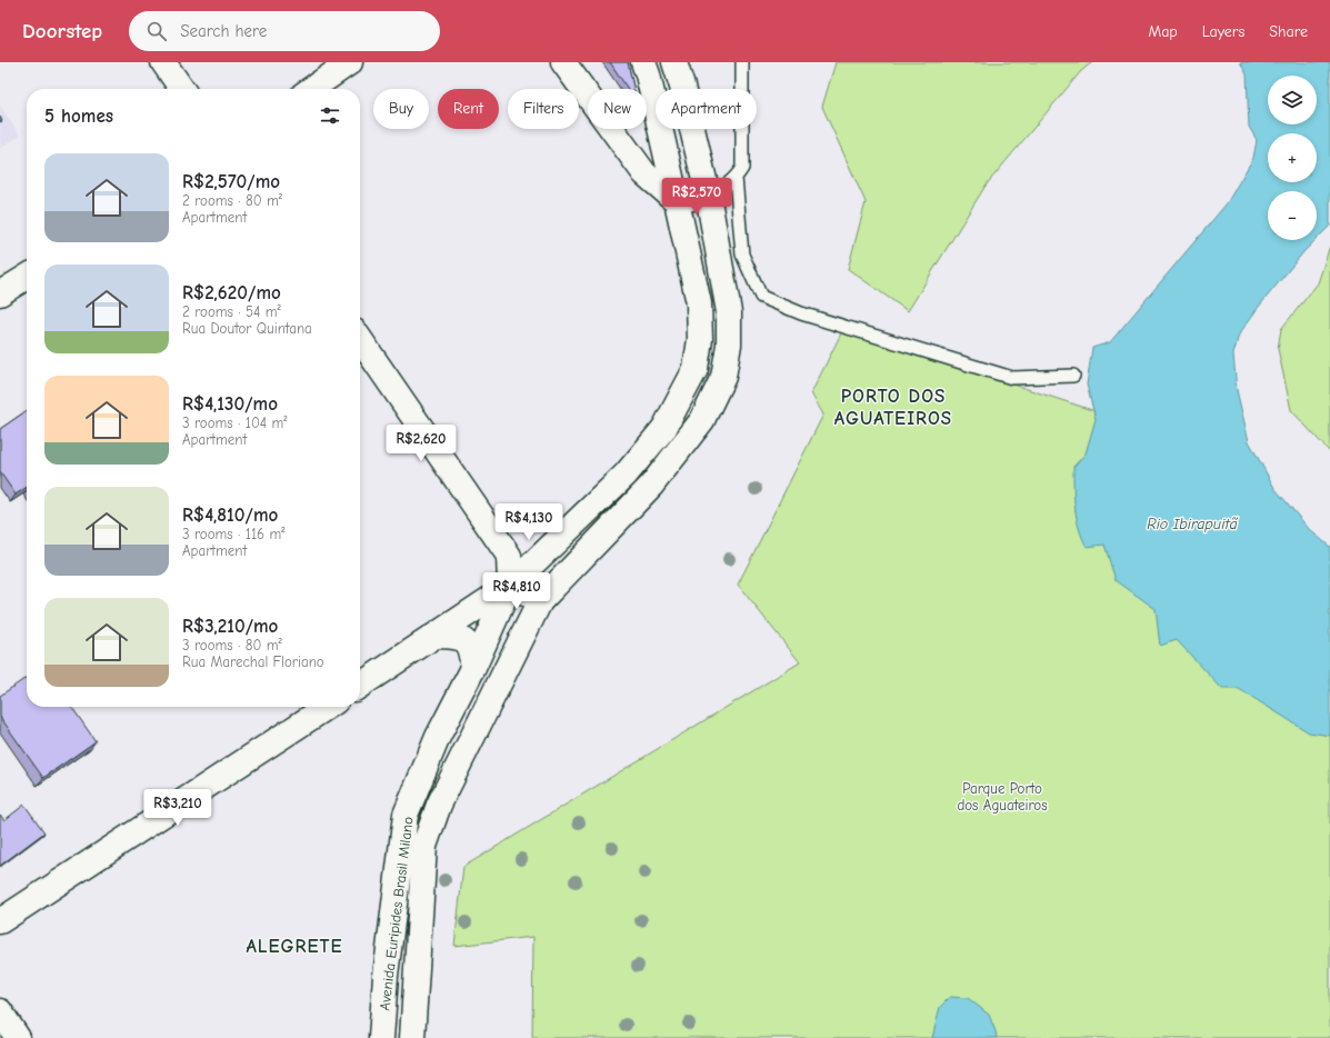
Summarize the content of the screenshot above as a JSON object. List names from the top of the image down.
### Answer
{
  "streets": {
    "main road": ["Avenida Euripides Brasil Milano"]
  },
  "districts": ["PORTO DOS AGUATEIROS", "ALEGRETE"],
  "water": ["Rio Ibirapuitã"],
  "parks": ["Parque Porto dos Aguateiros"],
  "page": {
    "header": "Doorstep",
    "search": "Search here",
    "nav": ["Map", "Layers", "Share"],
    "map_buttons": ["+", "−"],
    "chip": [
      "Buy",
      "Rent",
      "Filters",
      "New",
      "Apartment"
    ],
    "heading": "5 homes",
    "list": [
      {
        "name": "R$2,570/mo",
        "note": "2 rooms · 80 m² · Apartment"
      },
      {
        "name": "R$2,620/mo",
        "note": "2 rooms · 54 m² · Rua Doutor Quintana"
      },
      {
        "name": "R$4,130/mo",
        "note": "3 rooms · 104 m² · Apartment"
      },
      {
        "name": "R$4,810/mo",
        "note": "3 rooms · 116 m² · Apartment"
      },
      {
        "name": "R$3,210/mo",
        "note": "3 rooms · 80 m² · Rua Marechal Floriano"
      }
    ],
    "price": [
      "R$2,570",
      "R$2,620",
      "R$4,130",
      "R$4,810",
      "R$3,210"
    ]
  }
}
